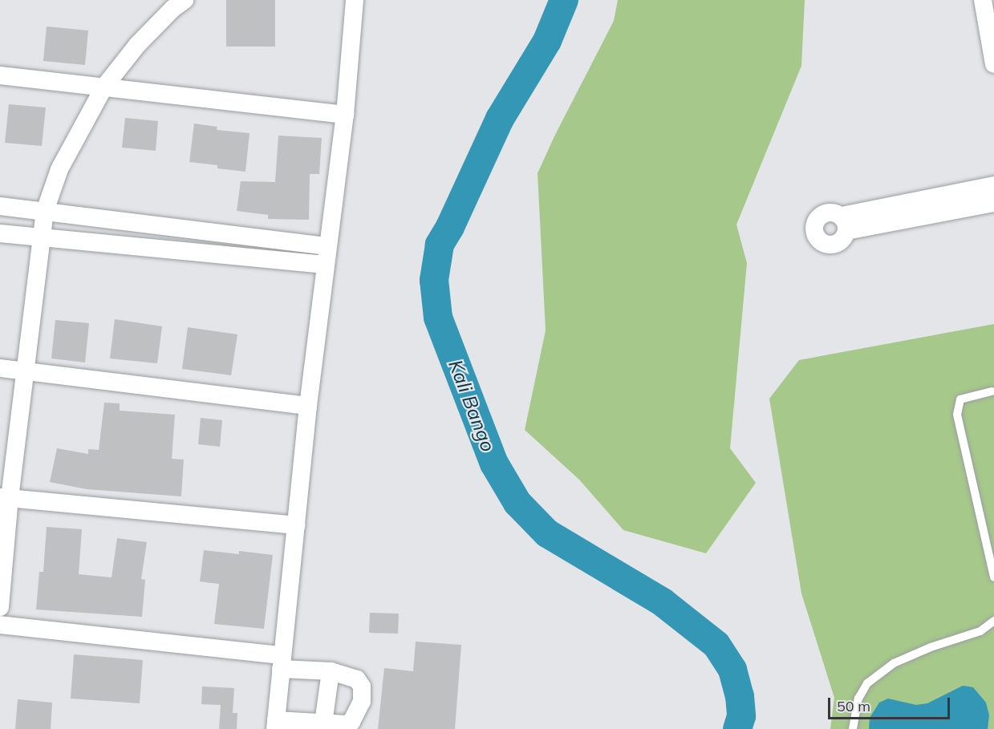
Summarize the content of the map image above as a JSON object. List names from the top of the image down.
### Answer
{
  "water": ["Kali Bango"],
  "scale_bar": "50 m"
}
